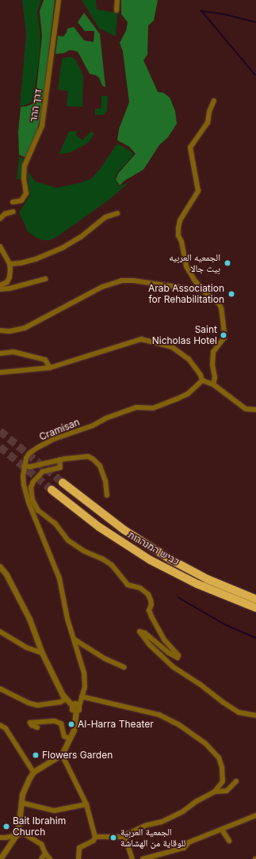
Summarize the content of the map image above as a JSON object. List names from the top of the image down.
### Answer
{
  "streets": {
    "highway": ["כביש המנהרות"],
    "street": ["דרך ההר", "Cramisan"]
  },
  "places": [
    "الجمعيه العربيه بيت جالا",
    "Arab Association for Rehabilitation",
    "Saint Nicholas Hotel",
    "Al-Harra Theater",
    "Flowers Garden",
    "Bait Ibrahim Church",
    "الجمعية العربية للوقاية من الهشاشة"
  ]
}
